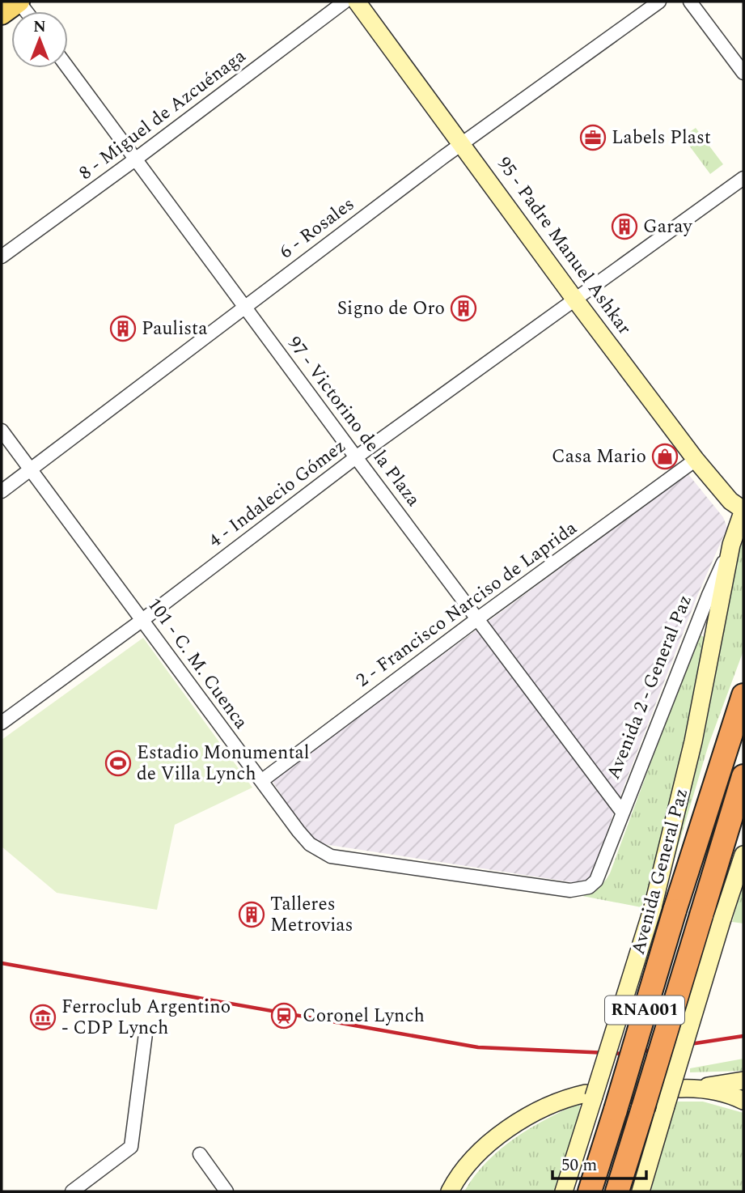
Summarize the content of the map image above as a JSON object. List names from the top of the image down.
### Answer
{
  "streets": {
    "highway": ["Avenida General Paz", "RNA001"],
    "street": [
      "8 - Miguel de Azcuénaga",
      "6 - Rosales",
      "95 - Padre Manuel Ashkar",
      "97 - Victorino de la Plaza",
      "4 - Indalecio Gómez",
      "2 - Francisco Narciso de Laprida",
      "101 - C. M. Cuenca",
      "Avenida 2 - General Paz"
    ]
  },
  "crossings": [
    ["8 - Miguel de Azcuénaga", "97 - Victorino de la Plaza"],
    ["6 - Rosales", "95 - Padre Manuel Ashkar"],
    ["6 - Rosales", "97 - Victorino de la Plaza"],
    ["6 - Rosales", "101 - C. M. Cuenca"],
    ["95 - Padre Manuel Ashkar", "4 - Indalecio Gómez"],
    ["95 - Padre Manuel Ashkar", "2 - Francisco Narciso de Laprida"],
    ["95 - Padre Manuel Ashkar", "Avenida 2 - General Paz"],
    ["97 - Victorino de la Plaza", "4 - Indalecio Gómez"],
    ["97 - Victorino de la Plaza", "2 - Francisco Narciso de Laprida"],
    ["97 - Victorino de la Plaza", "Avenida 2 - General Paz"],
    ["4 - Indalecio Gómez", "101 - C. M. Cuenca"],
    ["2 - Francisco Narciso de Laprida", "101 - C. M. Cuenca"],
    ["101 - C. M. Cuenca", "Avenida 2 - General Paz"],
    ["Avenida 2 - General Paz", "Avenida General Paz"]
  ],
  "places": {
    "office": ["Labels Plast"],
    "building": [
      "Garay",
      "Signo de Oro",
      "Paulista",
      "Talleres Metrovias"
    ],
    "shop": ["Casa Mario"],
    "sports": ["Estadio Monumental de Villa Lynch"],
    "station": ["Coronel Lynch"],
    "museum": ["Ferroclub Argentino - CDP Lynch"]
  },
  "scale_bar": "50 m",
  "north": "top"
}
